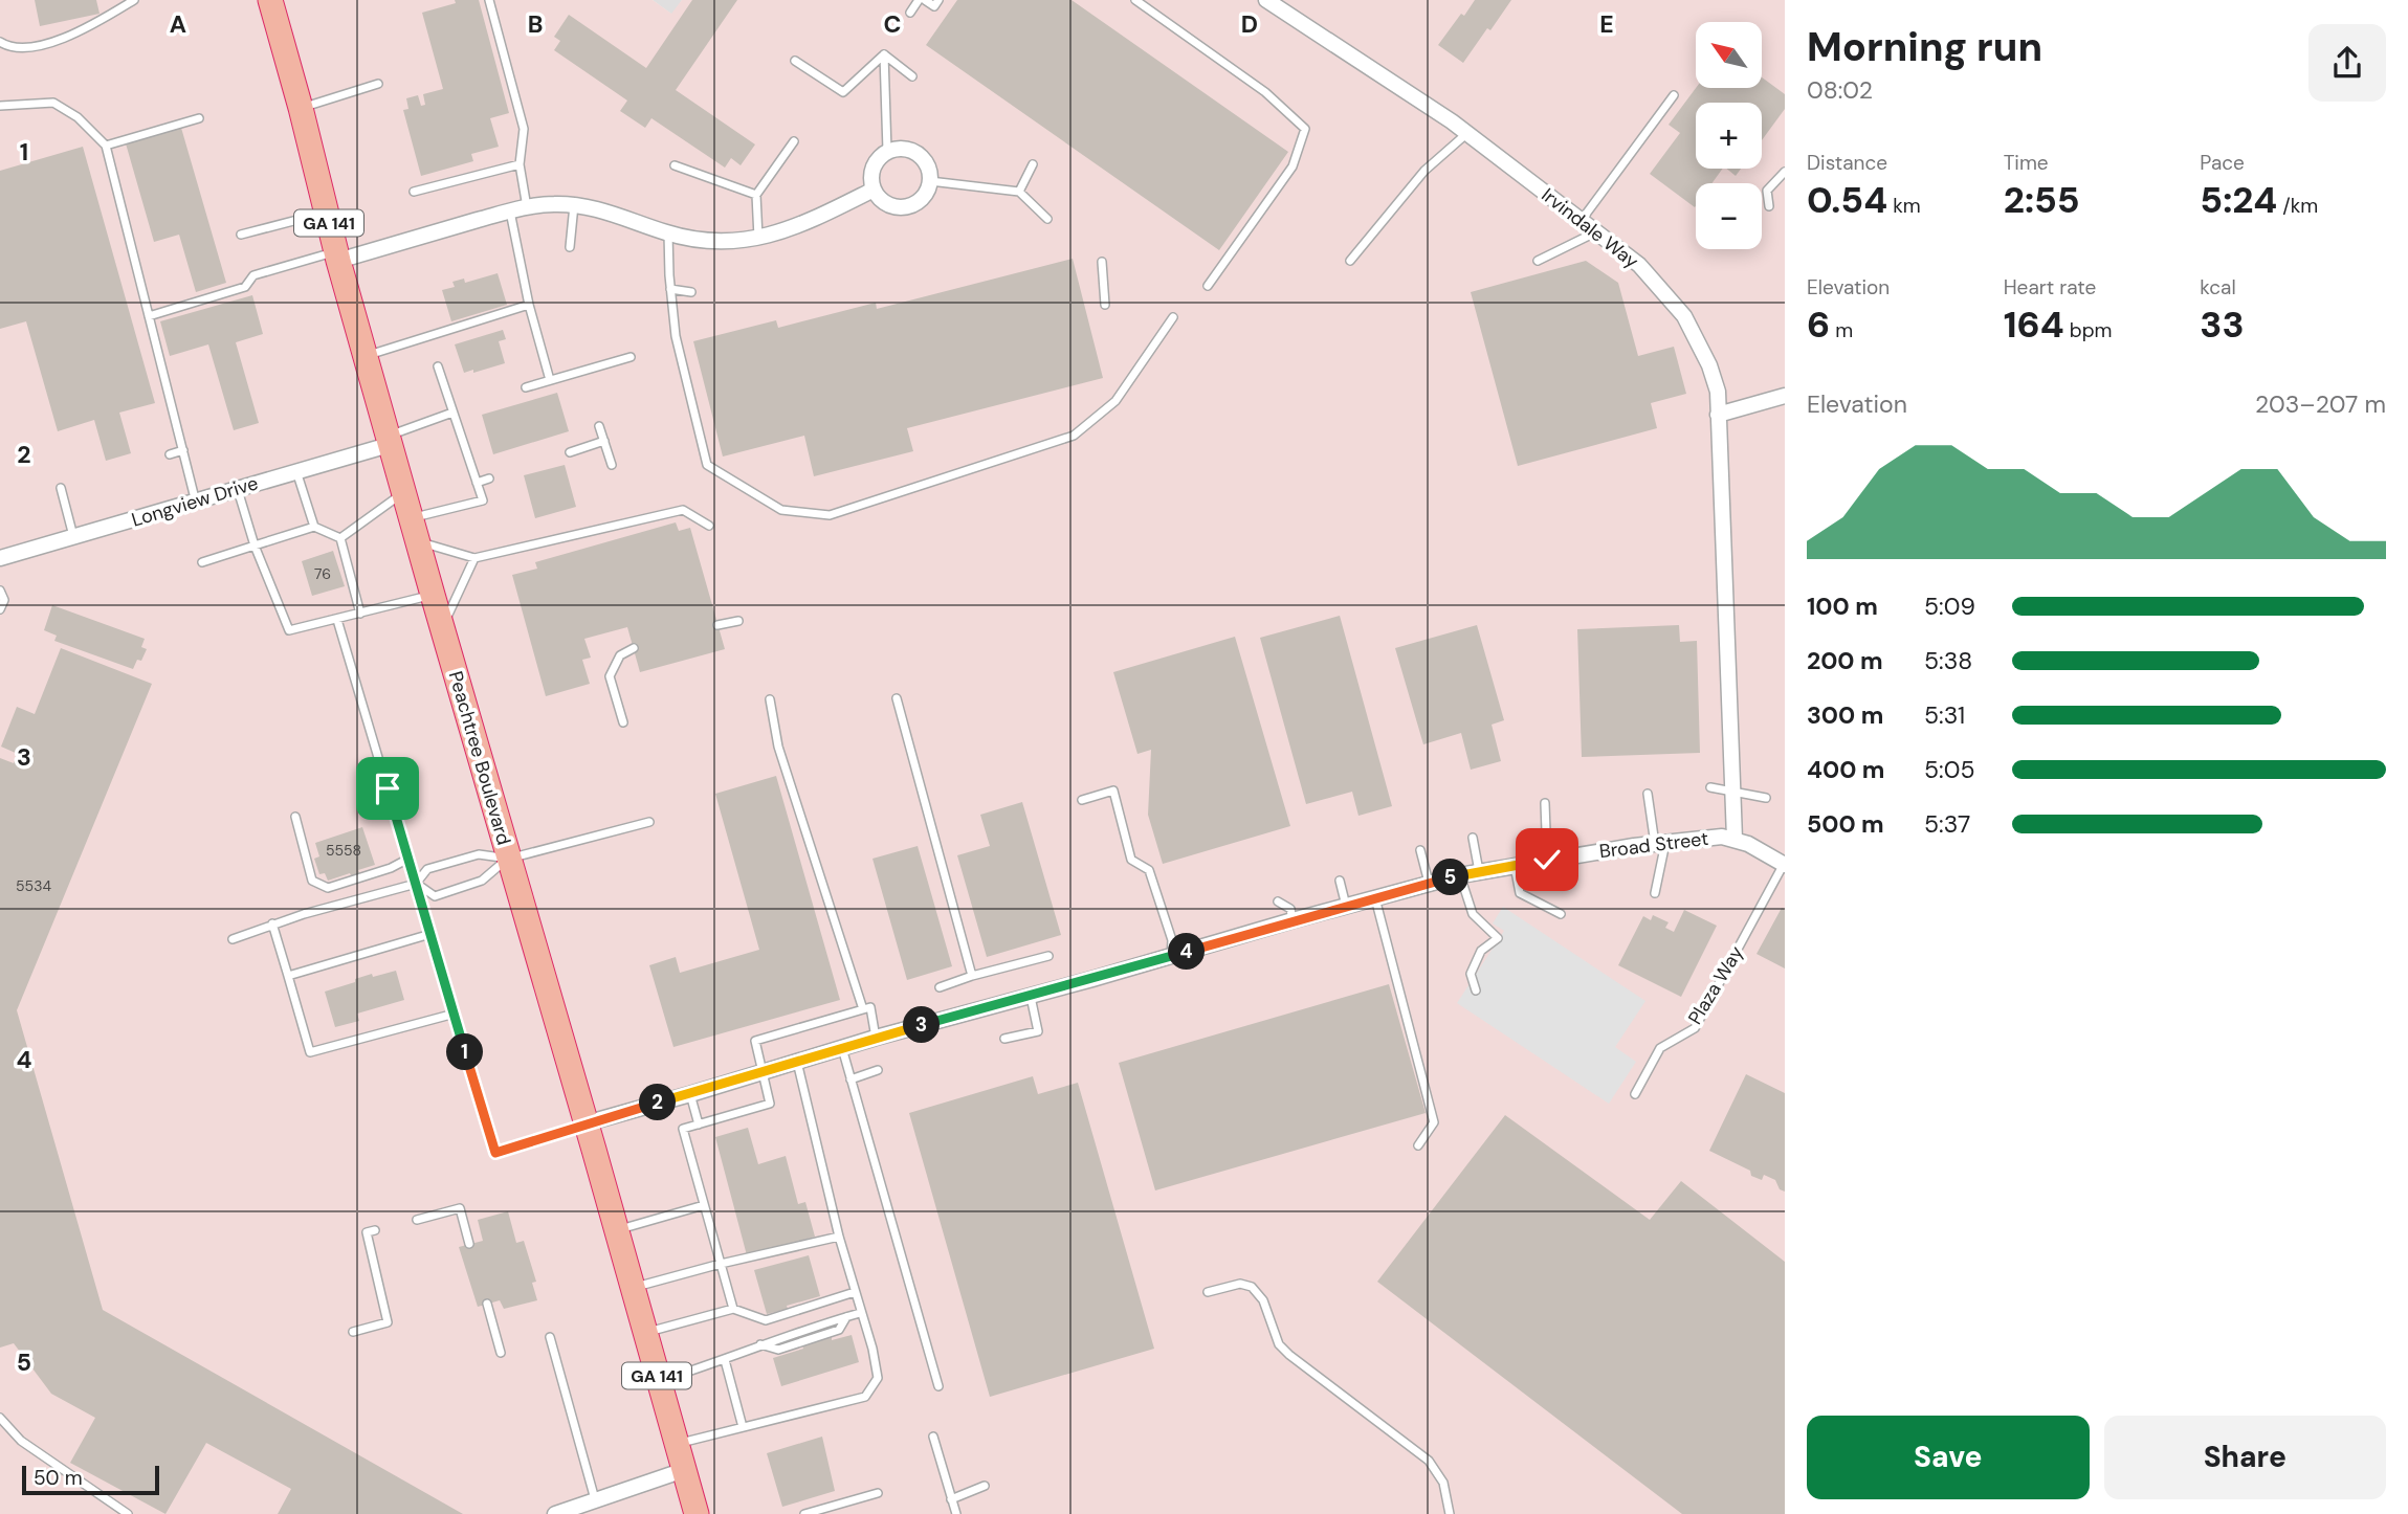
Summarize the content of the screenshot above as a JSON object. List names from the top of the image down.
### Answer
{
  "streets": {
    "highway": ["GA 141", "Peachtree Boulevard"],
    "street": ["Irvindale Way", "Longview Drive", "Broad Street"],
    "lane": ["Plaza Way"]
  },
  "crossings": [
    ["Irvindale Way", "Broad Street"],
    ["Longview Drive", "Peachtree Boulevard"],
    ["Peachtree Boulevard", "Broad Street"],
    ["Broad Street", "Plaza Way"]
  ],
  "house_numbers": ["76", "5558", "5534"],
  "scale_bar": "50 m",
  "north": "top left",
  "page": {
    "heading": ["Morning run", "08:02"],
    "map_buttons": ["+", "−"],
    "stats": [
      ["Distance", "0.54 km"],
      ["Time", "2:55"],
      ["Pace", "5:24 /km"],
      ["Elevation", "6 m"],
      ["Heart rate", "164 bpm"],
      ["kcal", "33"]
    ],
    "chart": ["Elevation", "203–207 m"],
    "list": [
      {
        "name": "100 m",
        "note": "5:09"
      },
      {
        "name": "200 m",
        "note": "5:38"
      },
      {
        "name": "300 m",
        "note": "5:31"
      },
      {
        "name": "400 m",
        "note": "5:05"
      },
      {
        "name": "500 m",
        "note": "5:37"
      }
    ],
    "pins": [
      "5",
      "4",
      "3",
      "1",
      "2"
    ],
    "buttons": ["Save", "Share"],
    "scale": "50 m"
  },
  "grid": {
    "columns": [
      "A",
      "B",
      "C",
      "D",
      "E"
    ],
    "rows": [
      "1",
      "2",
      "3",
      "4",
      "5"
    ]
  }
}
